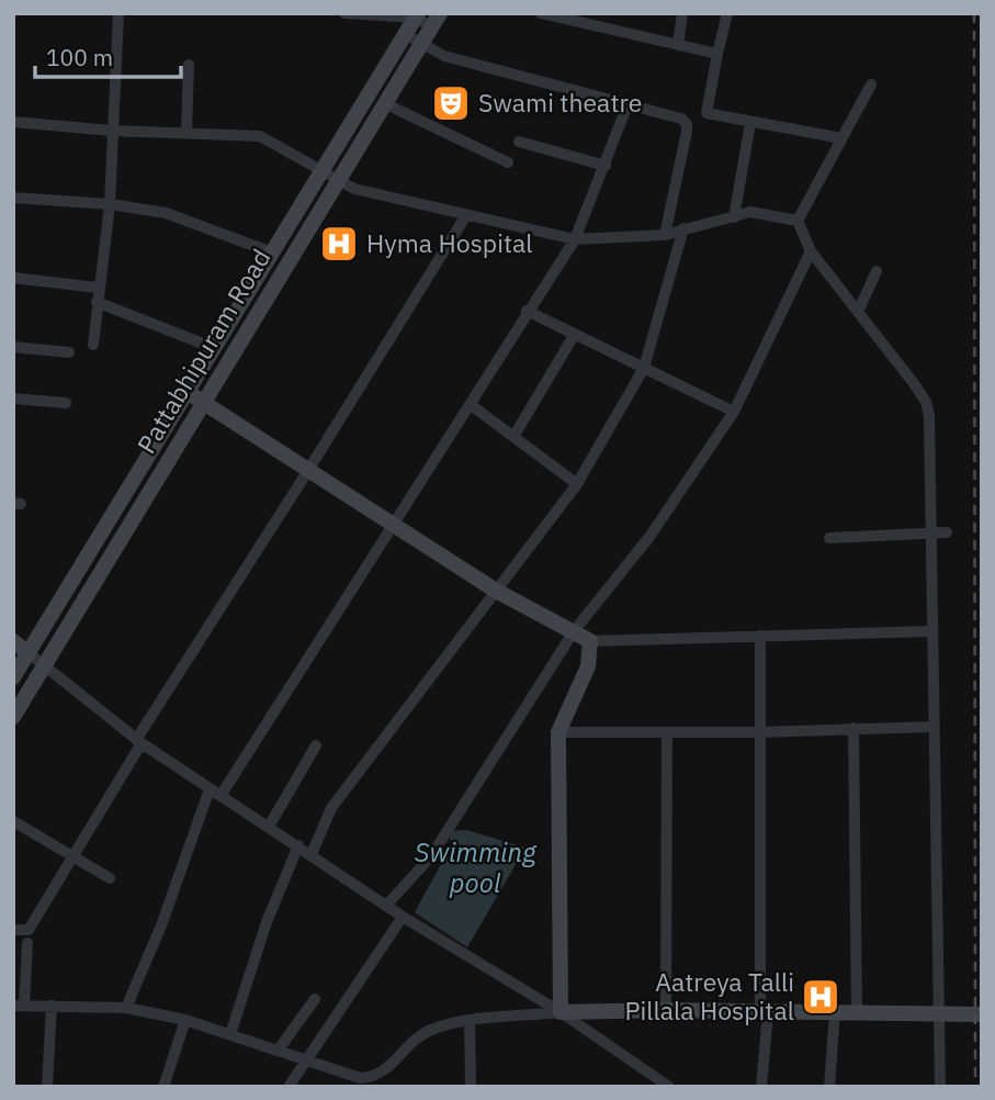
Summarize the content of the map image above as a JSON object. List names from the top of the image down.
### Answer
{
  "streets": {
    "street": ["Pattabhipuram Road"]
  },
  "water": ["Swimming pool"],
  "places": {
    "theatre": ["Swami theatre"],
    "hospital": ["Hyma Hospital", "Aatreya Talli Pillala Hospital"]
  },
  "scale_bar": "100 m"
}
